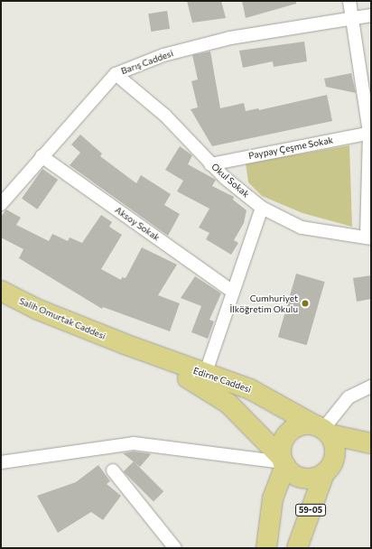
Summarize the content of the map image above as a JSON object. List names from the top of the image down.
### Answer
{
  "streets": {
    "main road": ["Salih Omurtak Caddesi", "Edirne Caddesi", "59-05"],
    "street": [
      "Barış Caddesi",
      "Paypay Çeşme Sokak",
      "Okul Sokak",
      "Aksoy Sokak"
    ]
  },
  "crossings": [
    ["Barış Caddesi", "Okul Sokak"],
    ["Barış Caddesi", "Aksoy Sokak"],
    ["Paypay Çeşme Sokak", "Okul Sokak"],
    ["Salih Omurtak Caddesi", "Edirne Caddesi"],
    ["Edirne Caddesi", "59-05"]
  ],
  "places": ["Cumhuriyet İlköğretim Okulu"]
}
